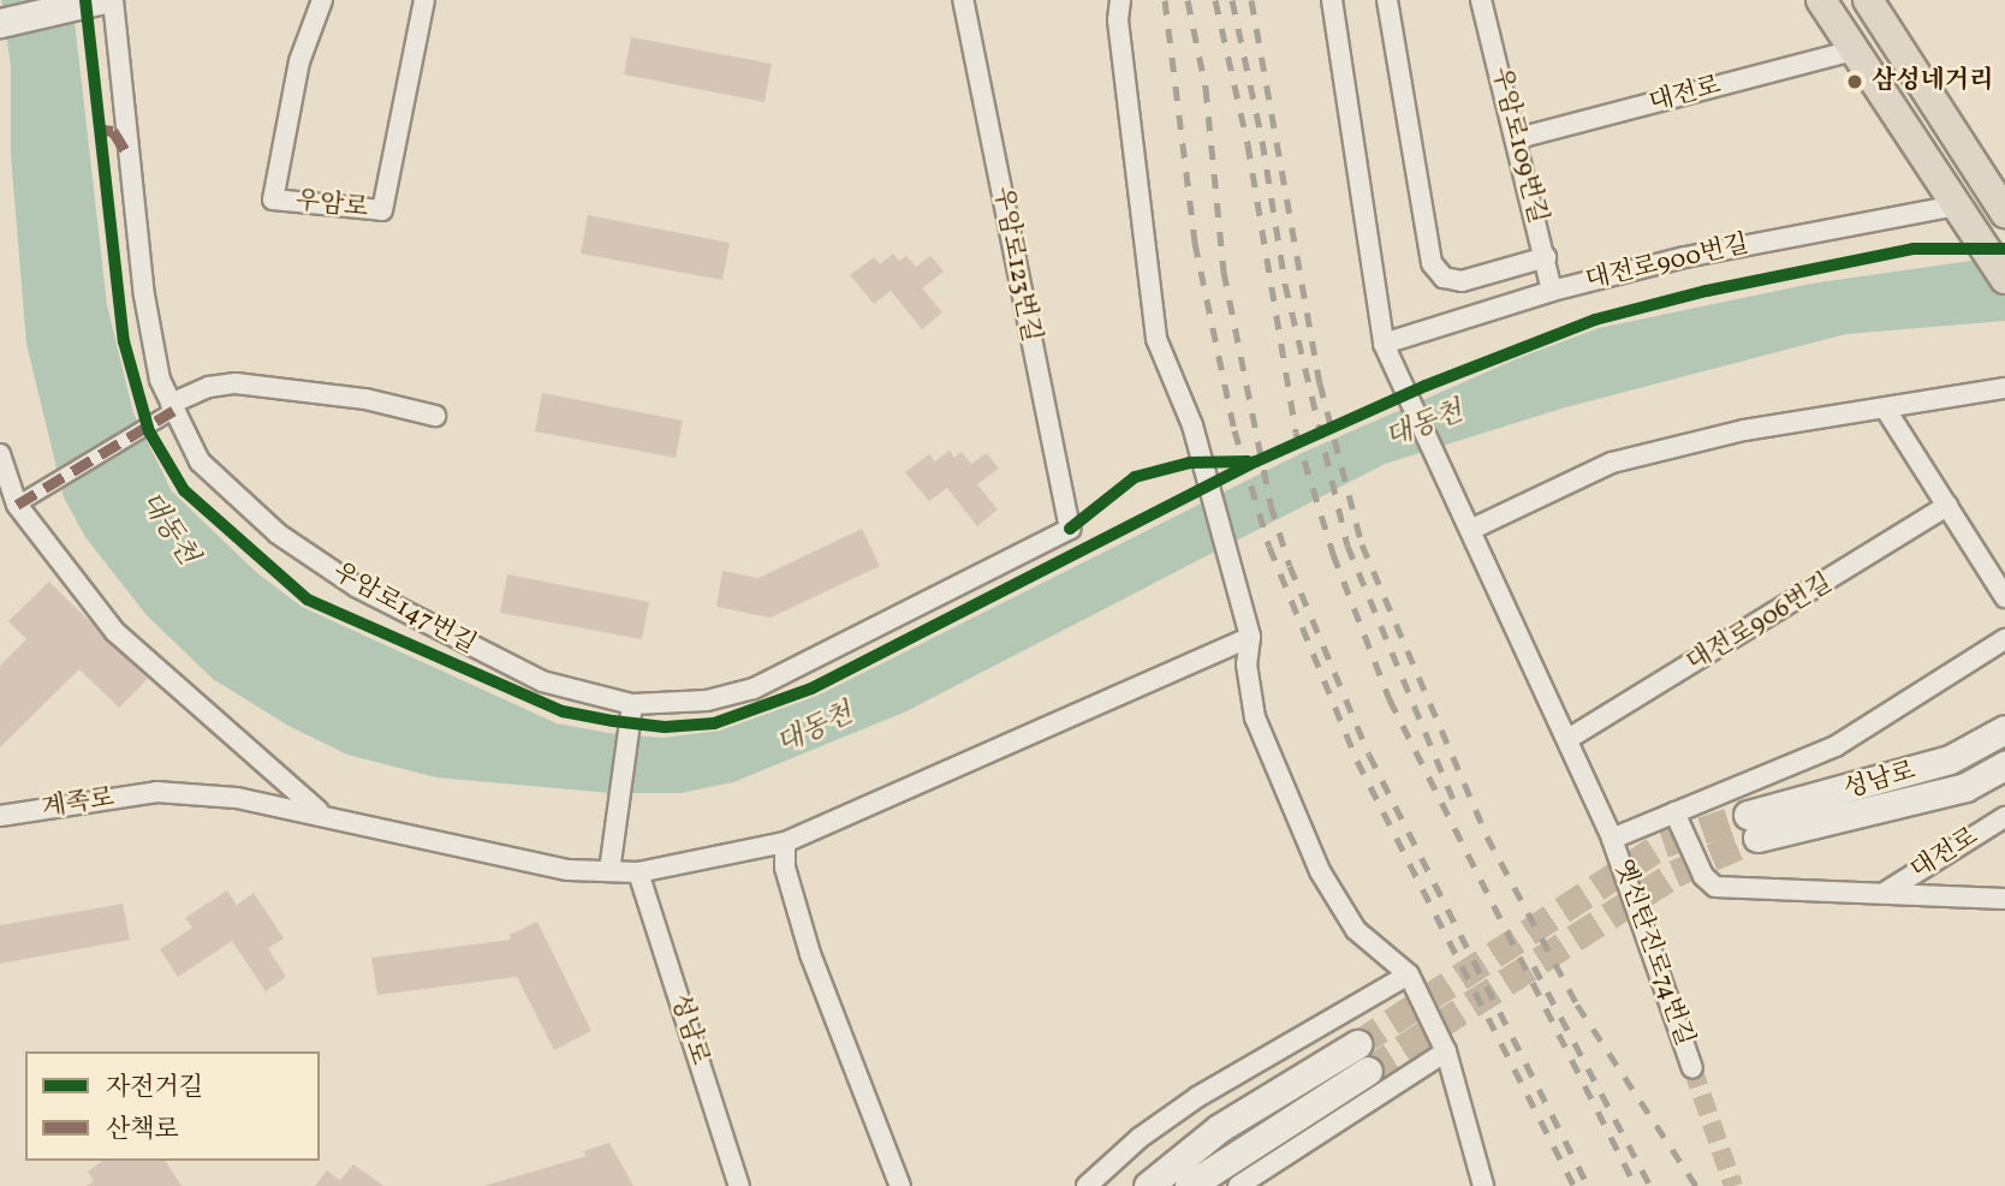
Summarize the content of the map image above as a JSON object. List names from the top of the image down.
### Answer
{
  "streets": {
    "main road": ["성남로"],
    "street": [
      "대전로",
      "우암로109번길",
      "우암로",
      "대전로900번길",
      "우암로123번길",
      "우암로147번길",
      "대전로906번길",
      "계족로",
      "옛신탄진로74번길"
    ]
  },
  "crossings": [
    ["대전로", "우암로109번길"],
    ["우암로109번길", "대전로900번길"],
    ["우암로123번길", "우암로147번길"],
    ["성남로", "계족로"]
  ],
  "water": ["대동천"],
  "places": ["삼성네거리"],
  "legend": ["자전거길", "산책로"]
}
